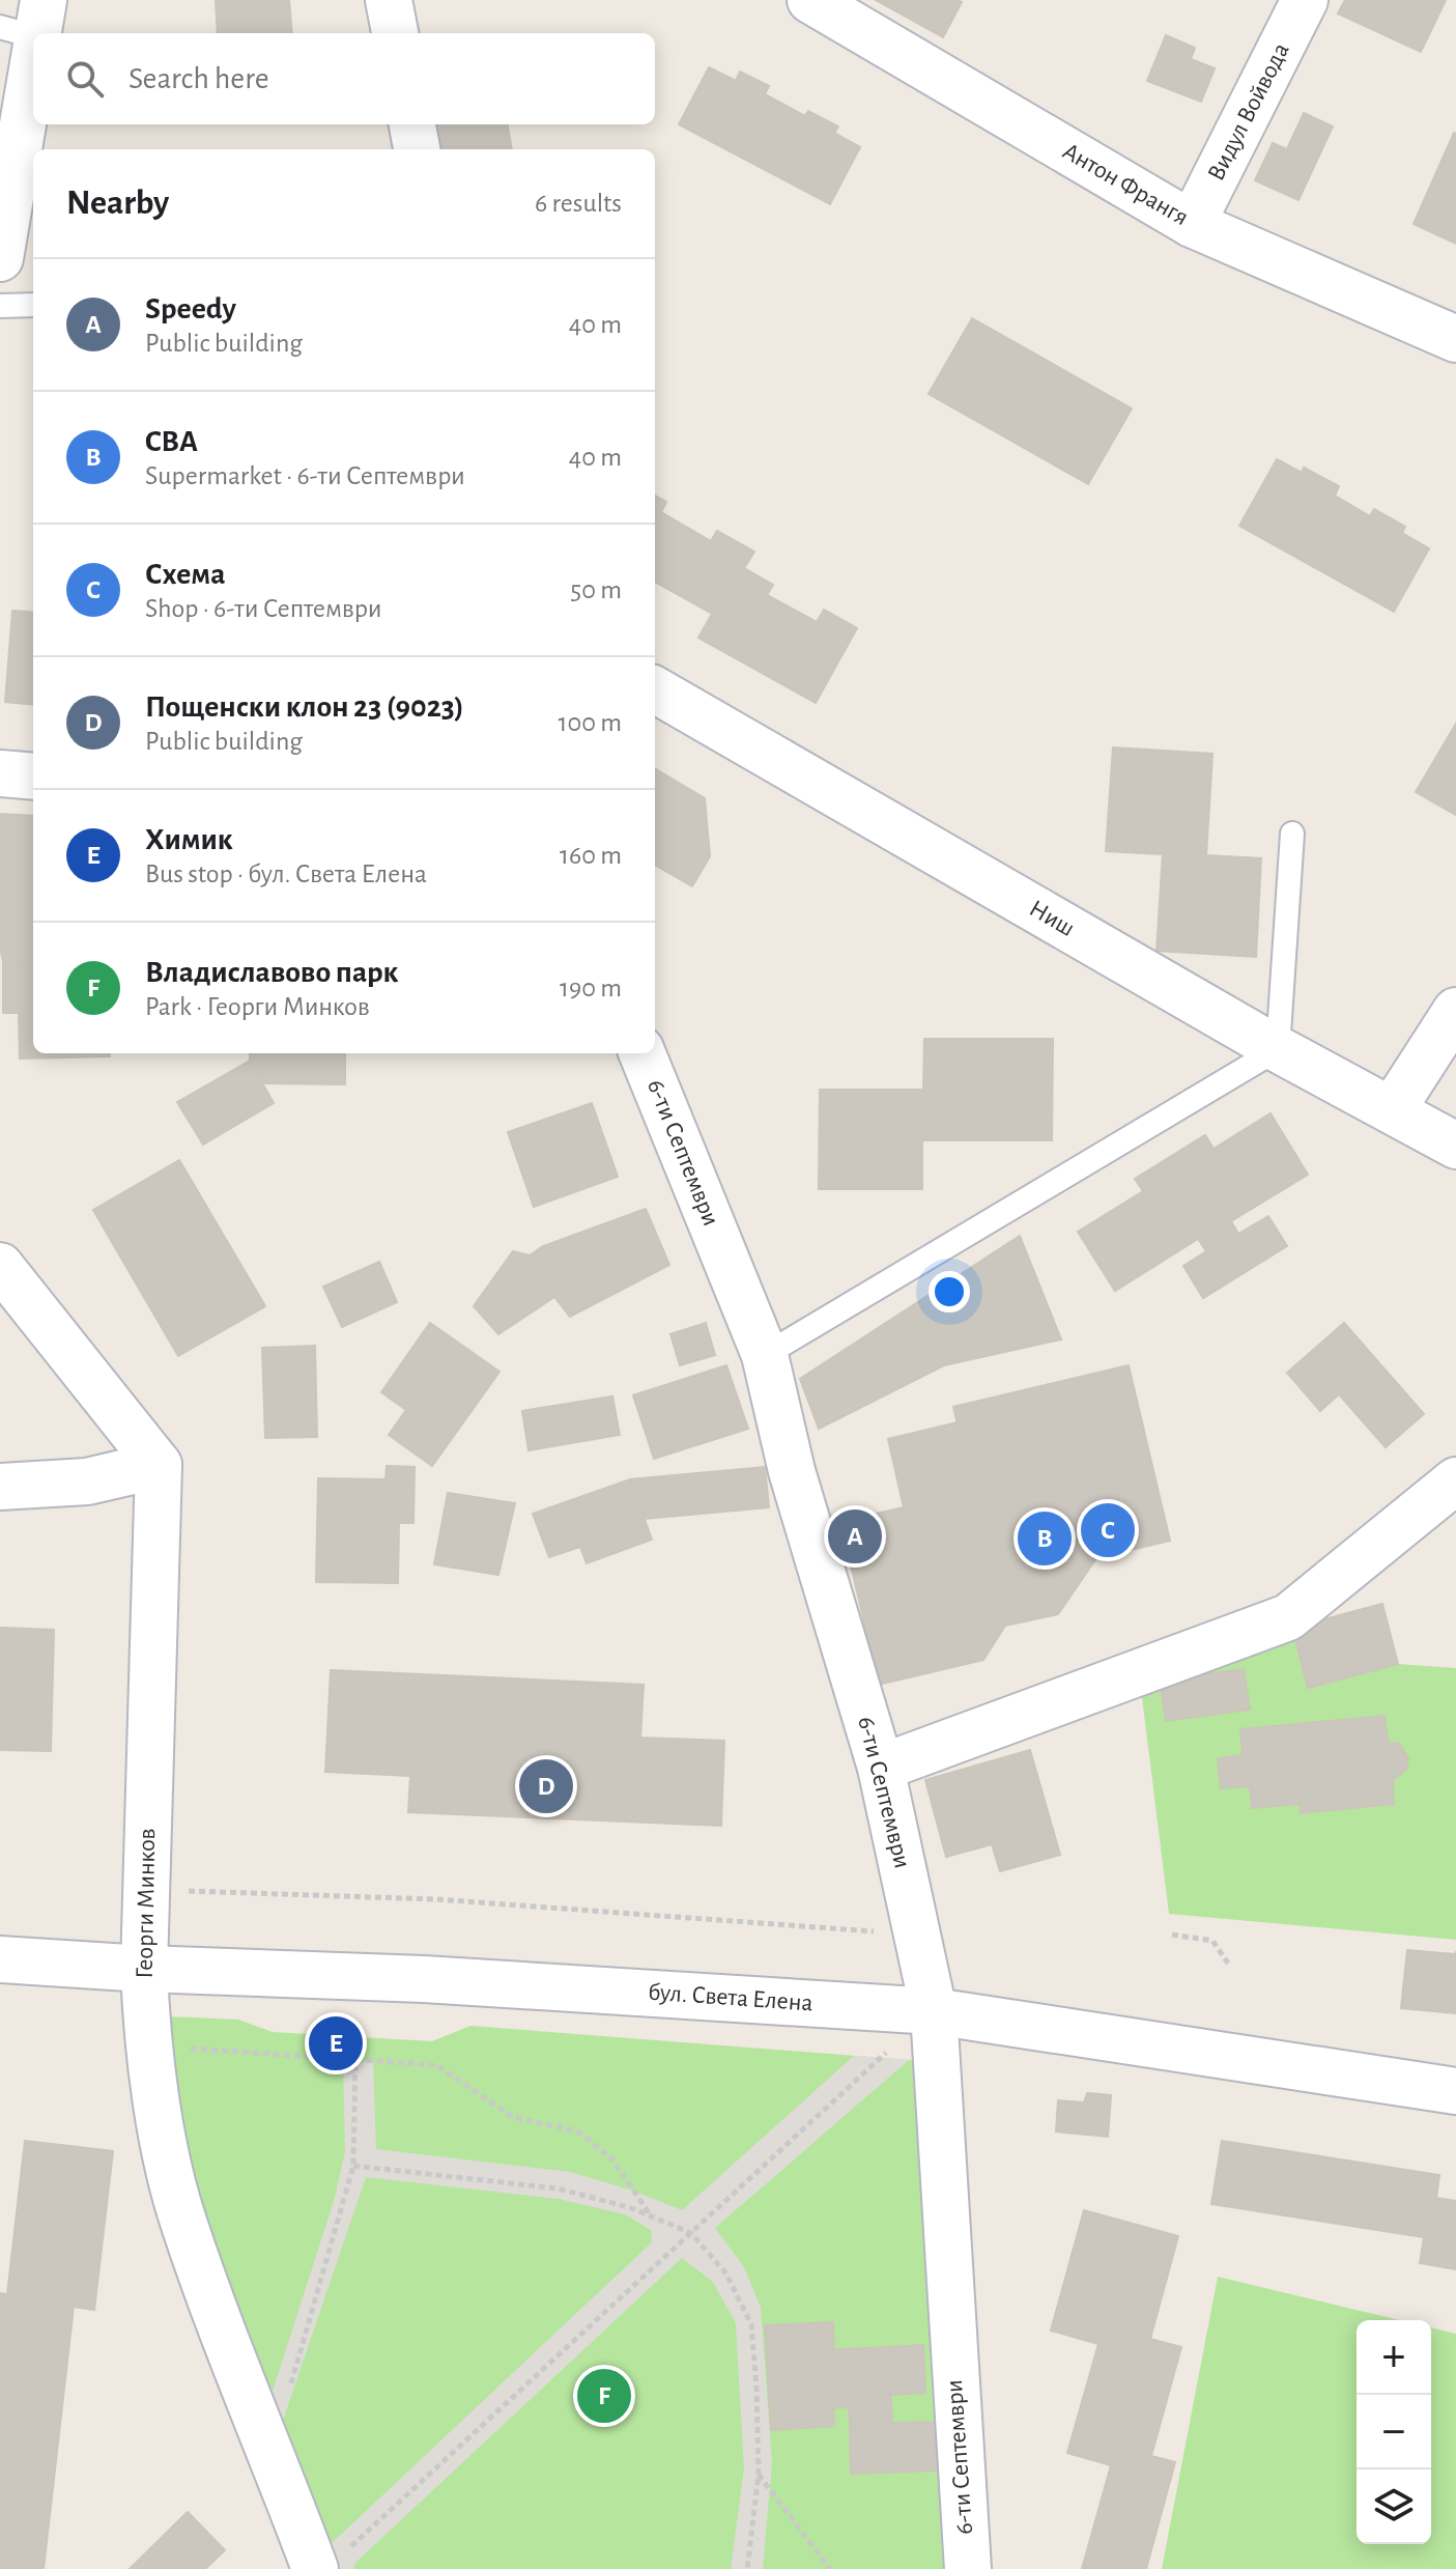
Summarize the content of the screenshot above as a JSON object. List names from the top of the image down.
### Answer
{
  "streets": {
    "street": [
      "Видул Войвода",
      "Антон Франгя",
      "Ниш",
      "6-ти Септември",
      "Георги Минков",
      "бул. Света Елена"
    ]
  },
  "crossings": [
    ["Видул Войвода", "Антон Франгя"],
    ["6-ти Септември", "бул. Света Елена"],
    ["Георги Минков", "бул. Света Елена"]
  ],
  "page": {
    "search": "Search here",
    "heading": ["Nearby", "6 results"],
    "list": [
      {
        "mark": "A",
        "name": "Speedy",
        "note": "Public building",
        "value": "40 m"
      },
      {
        "mark": "B",
        "name": "CBA",
        "note": "Supermarket · 6-ти Септември",
        "value": "40 m"
      },
      {
        "mark": "C",
        "name": "Схема",
        "note": "Shop · 6-ти Септември",
        "value": "50 m"
      },
      {
        "mark": "D",
        "name": "Пощенски клон 23 (9023)",
        "note": "Public building",
        "value": "100 m"
      },
      {
        "mark": "E",
        "name": "Химик",
        "note": "Bus stop · бул. Света Елена",
        "value": "160 m"
      },
      {
        "mark": "F",
        "name": "Владиславово парк",
        "note": "Park · Георги Минков",
        "value": "190 m"
      }
    ],
    "pins": [
      "C",
      "A",
      "B",
      "D",
      "E",
      "F"
    ],
    "map_buttons": ["+", "−"]
  }
}
